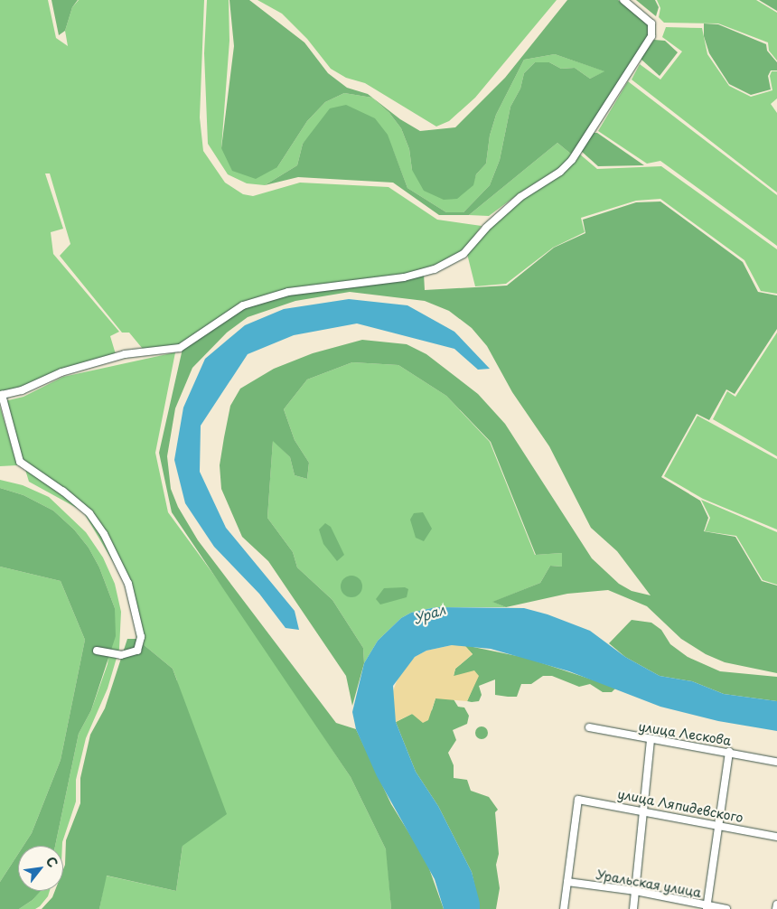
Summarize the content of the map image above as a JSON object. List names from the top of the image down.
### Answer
{
  "streets": {
    "street": ["улица Лескова", "улица Ляпидевского", "Уральская улица"]
  },
  "crossings": [
    ["улица Ляпидевского", "Уральская улица"]
  ],
  "water": ["Урал"],
  "north": "top right"
}
